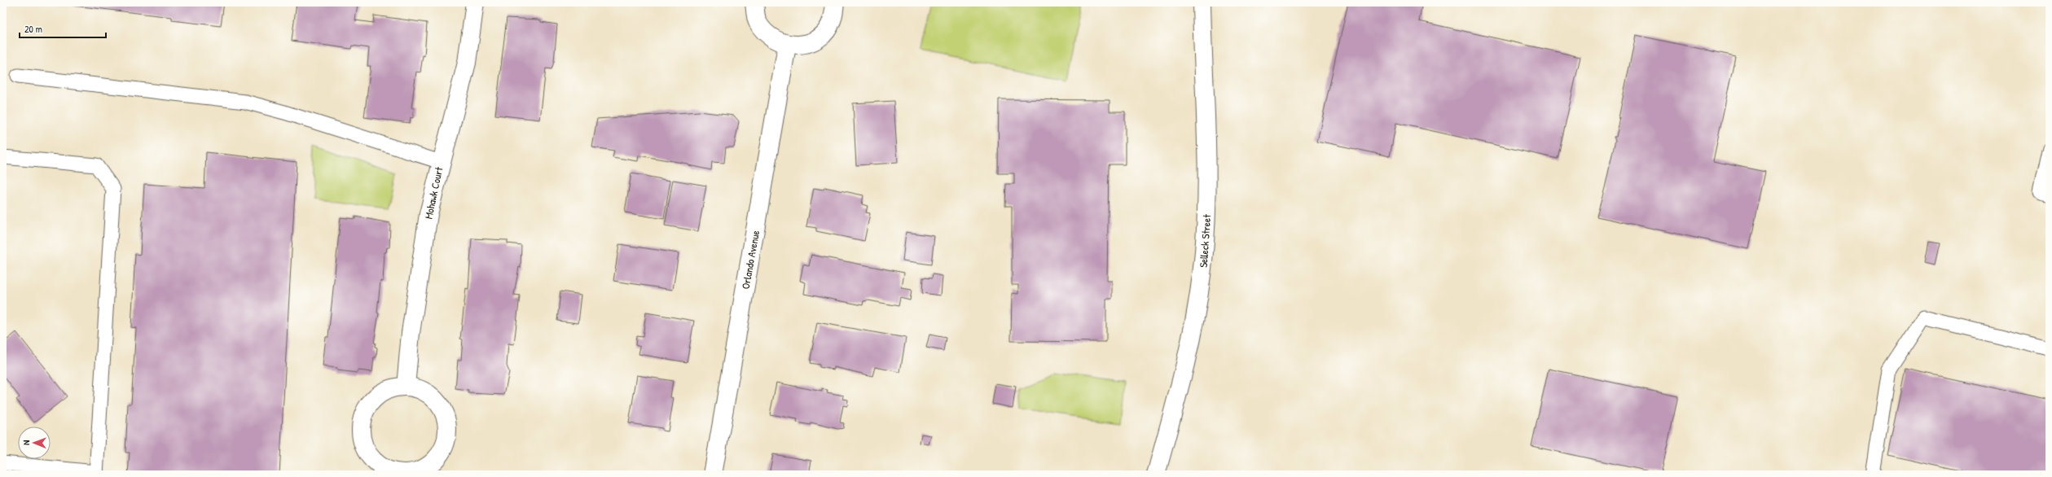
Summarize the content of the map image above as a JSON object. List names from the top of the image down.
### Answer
{
  "streets": {
    "street": ["Mohawk Court", "Selleck Street", "Orlando Avenue"]
  },
  "scale_bar": "20 m",
  "north": "left"
}
